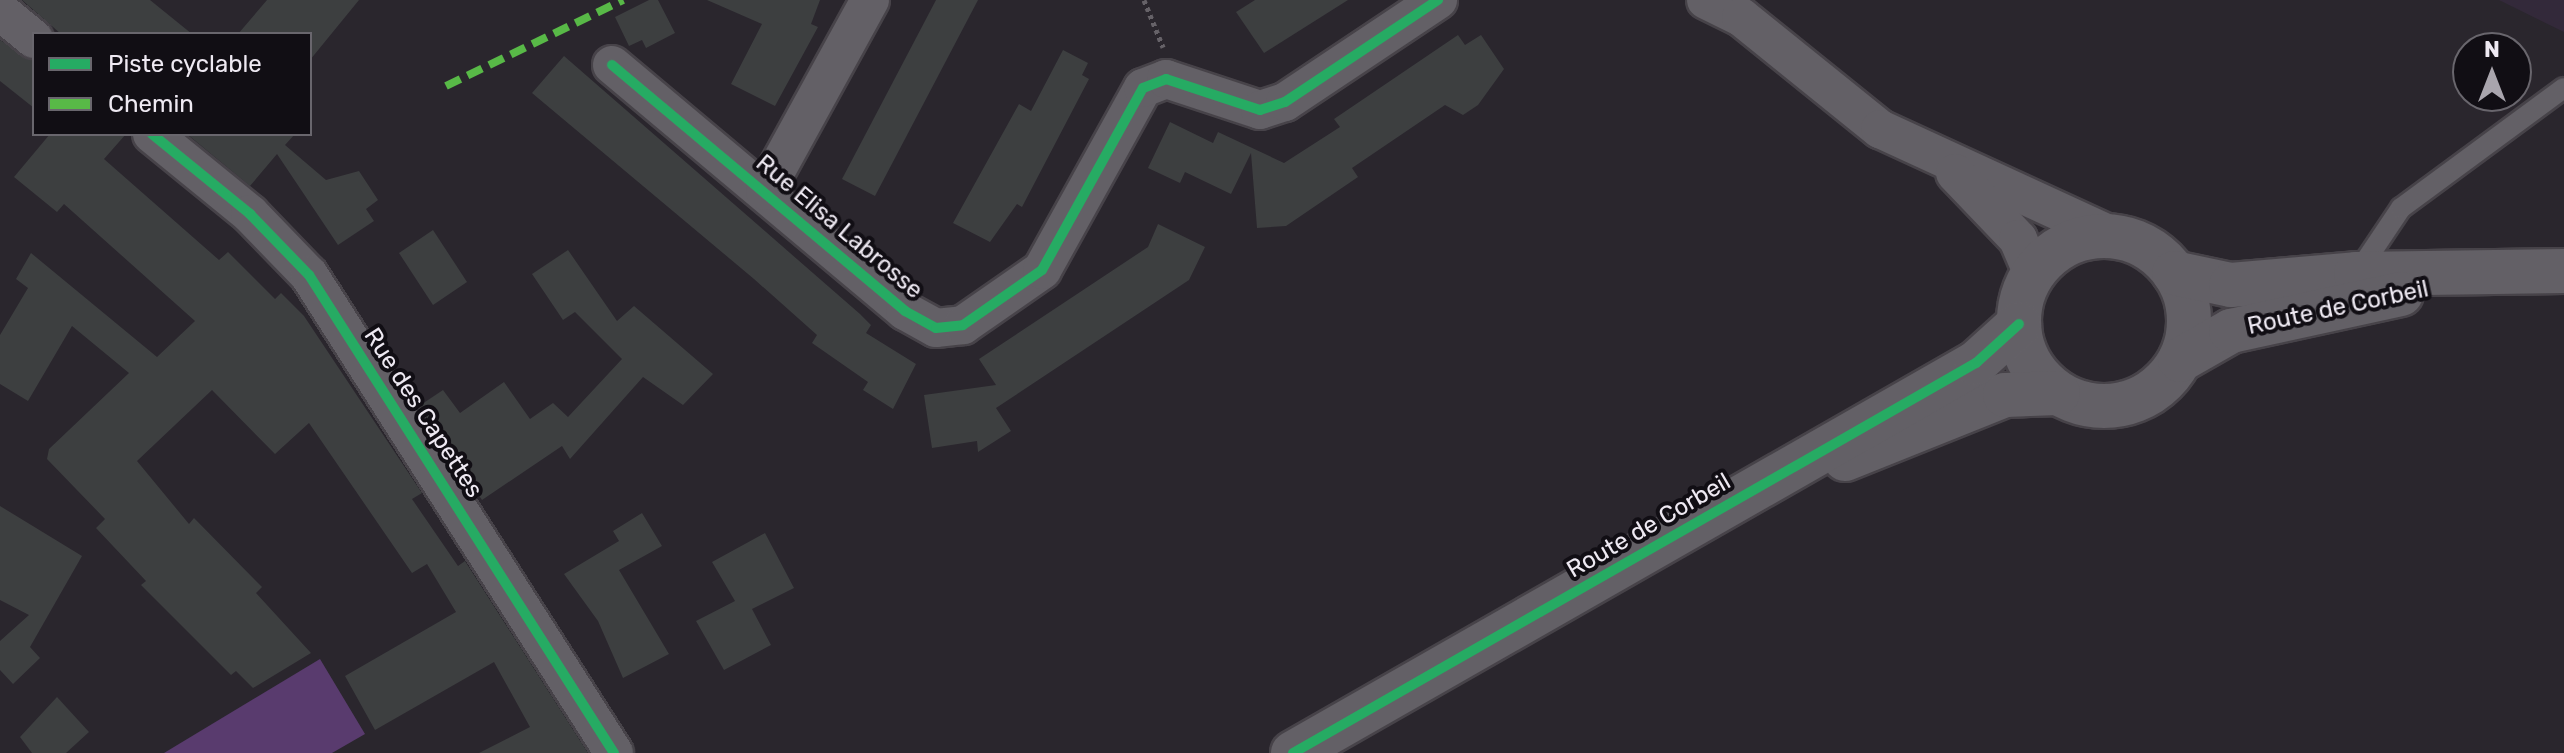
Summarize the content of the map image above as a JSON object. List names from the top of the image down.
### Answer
{
  "streets": {
    "street": ["Rue Elisa Labrosse", "Route de Corbeil", "Rue des Capettes"]
  },
  "legend": ["Piste cyclable", "Chemin"],
  "north": "top"
}
